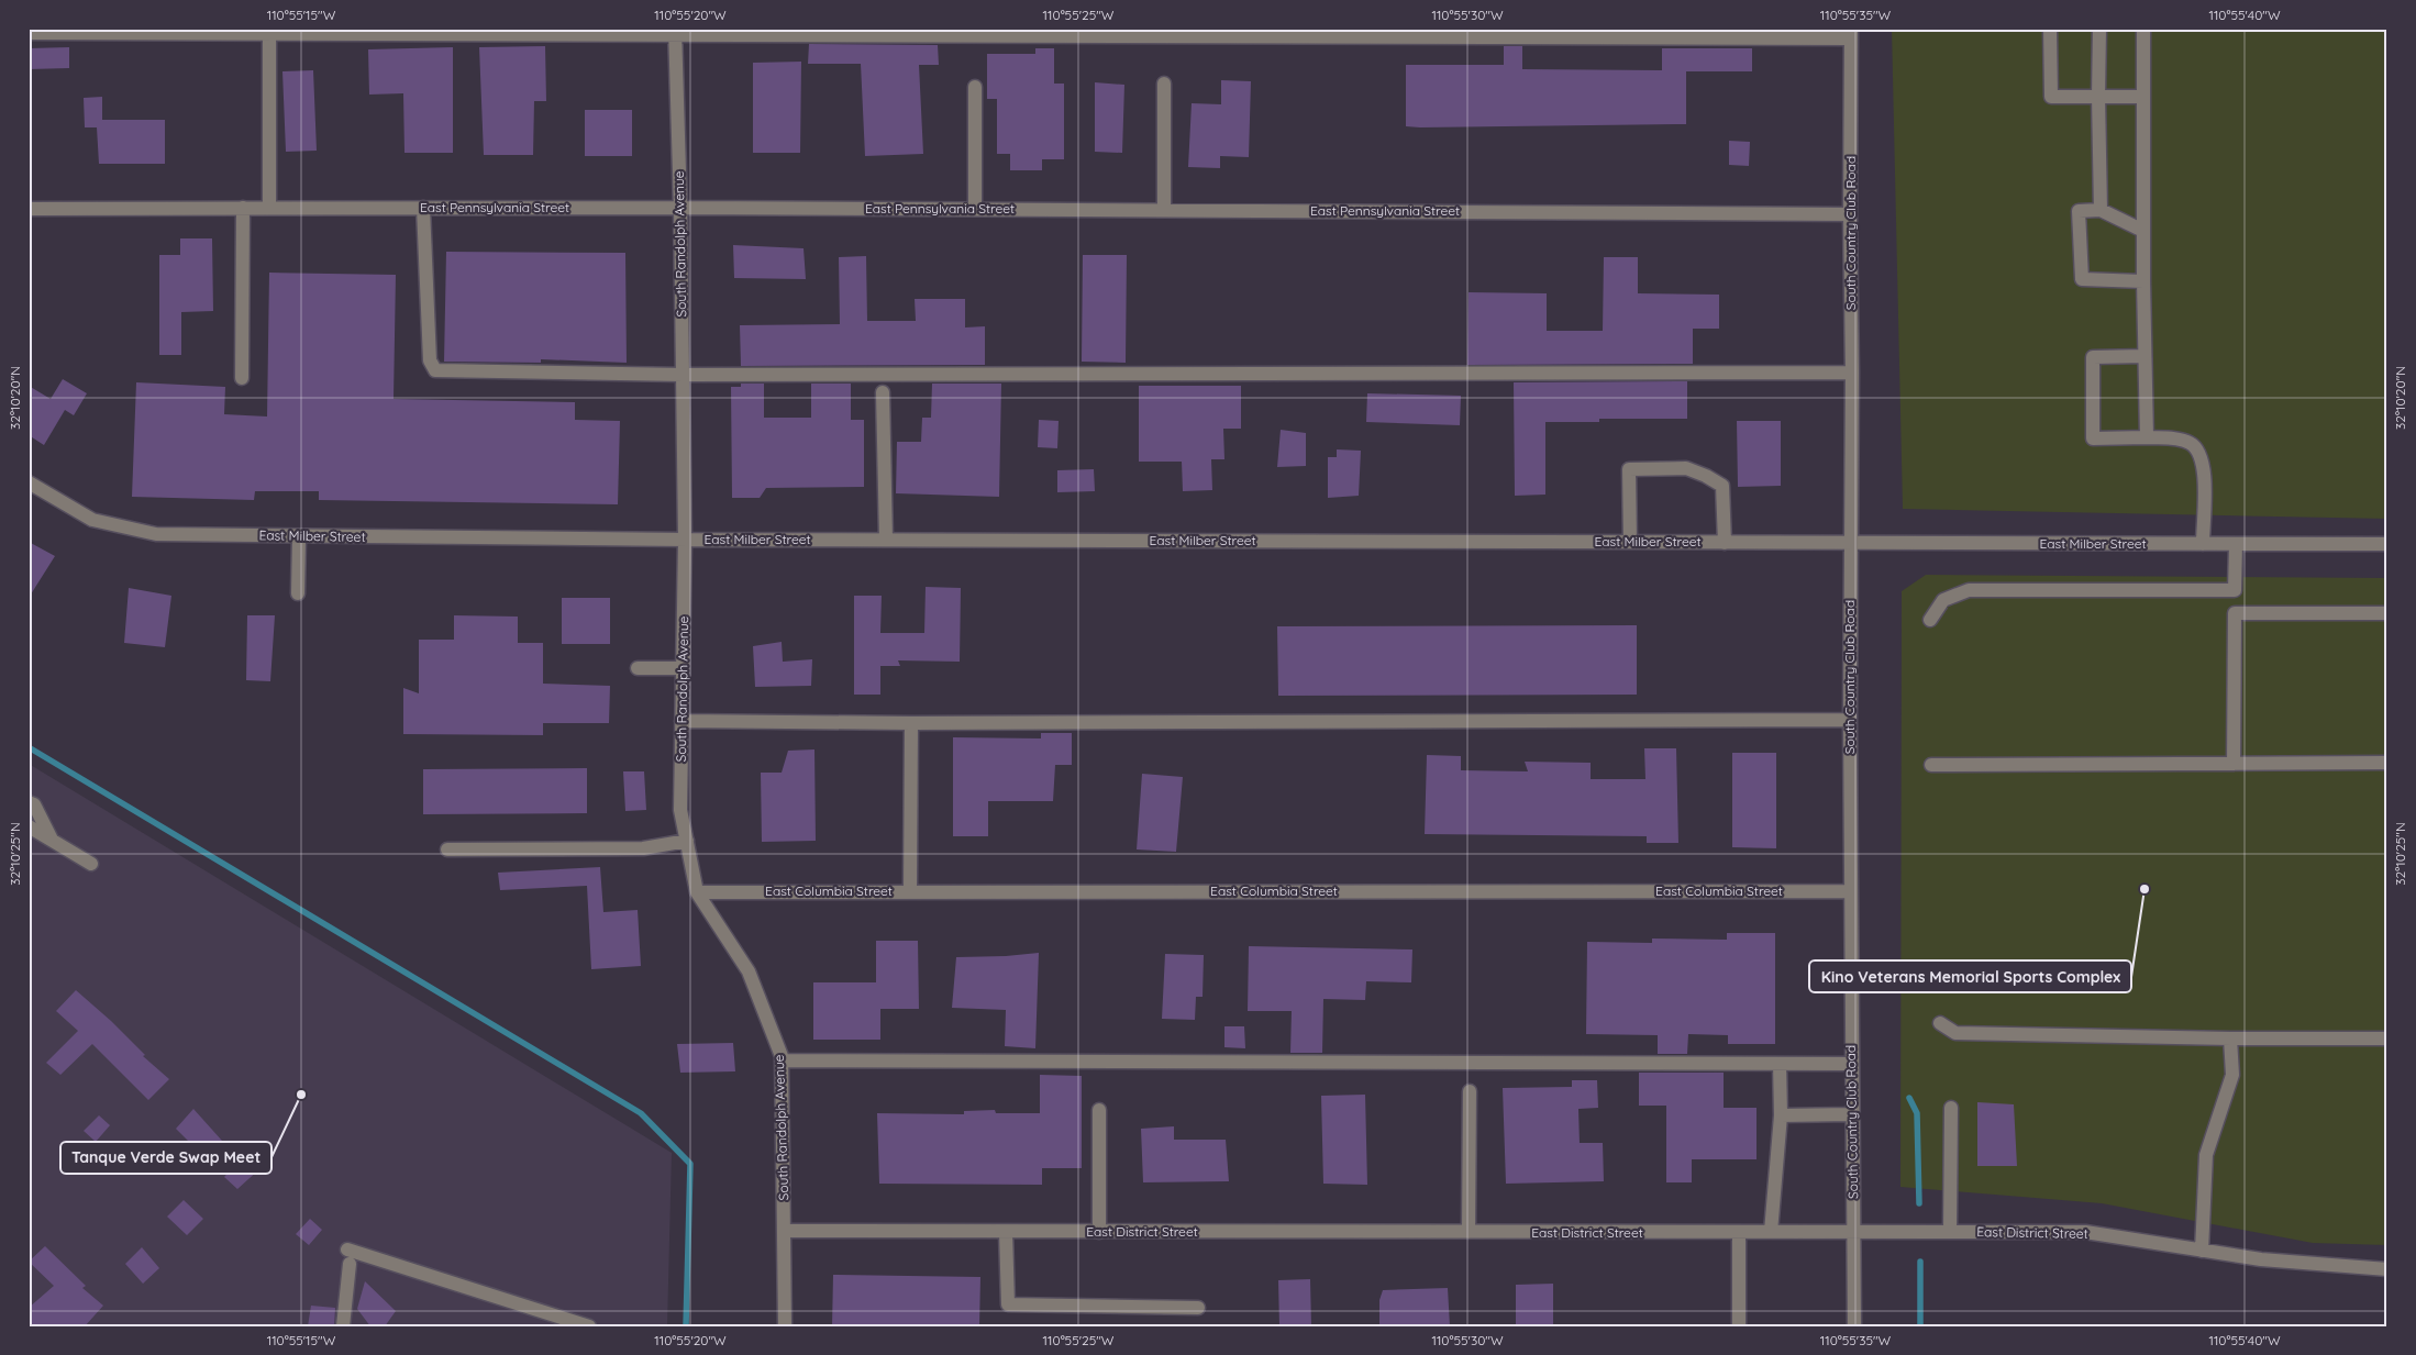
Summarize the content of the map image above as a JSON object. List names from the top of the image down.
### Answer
{
  "streets": {
    "street": [
      "East Pennsylvania Street",
      "South Country Club Road",
      "South Randolph Avenue",
      "East Milber Street",
      "East Columbia Street",
      "East District Street"
    ]
  },
  "crossings": [
    ["East Pennsylvania Street", "South Country Club Road"],
    ["East Pennsylvania Street", "South Randolph Avenue"],
    ["South Country Club Road", "East Milber Street"],
    ["South Country Club Road", "East Columbia Street"],
    ["South Country Club Road", "East District Street"],
    ["South Randolph Avenue", "East Milber Street"],
    ["South Randolph Avenue", "East Columbia Street"],
    ["South Randolph Avenue", "East District Street"]
  ],
  "places": ["Kino Veterans Memorial Sports Complex", "Tanque Verde Swap Meet"],
  "coordinates": [
    "110°55'15\"W",
    "110°55'20\"W",
    "110°55'25\"W",
    "110°55'30\"W",
    "110°55'35\"W",
    "110°55'40\"W",
    "32°10'20\"N",
    "32°10'25\"N"
  ]
}
